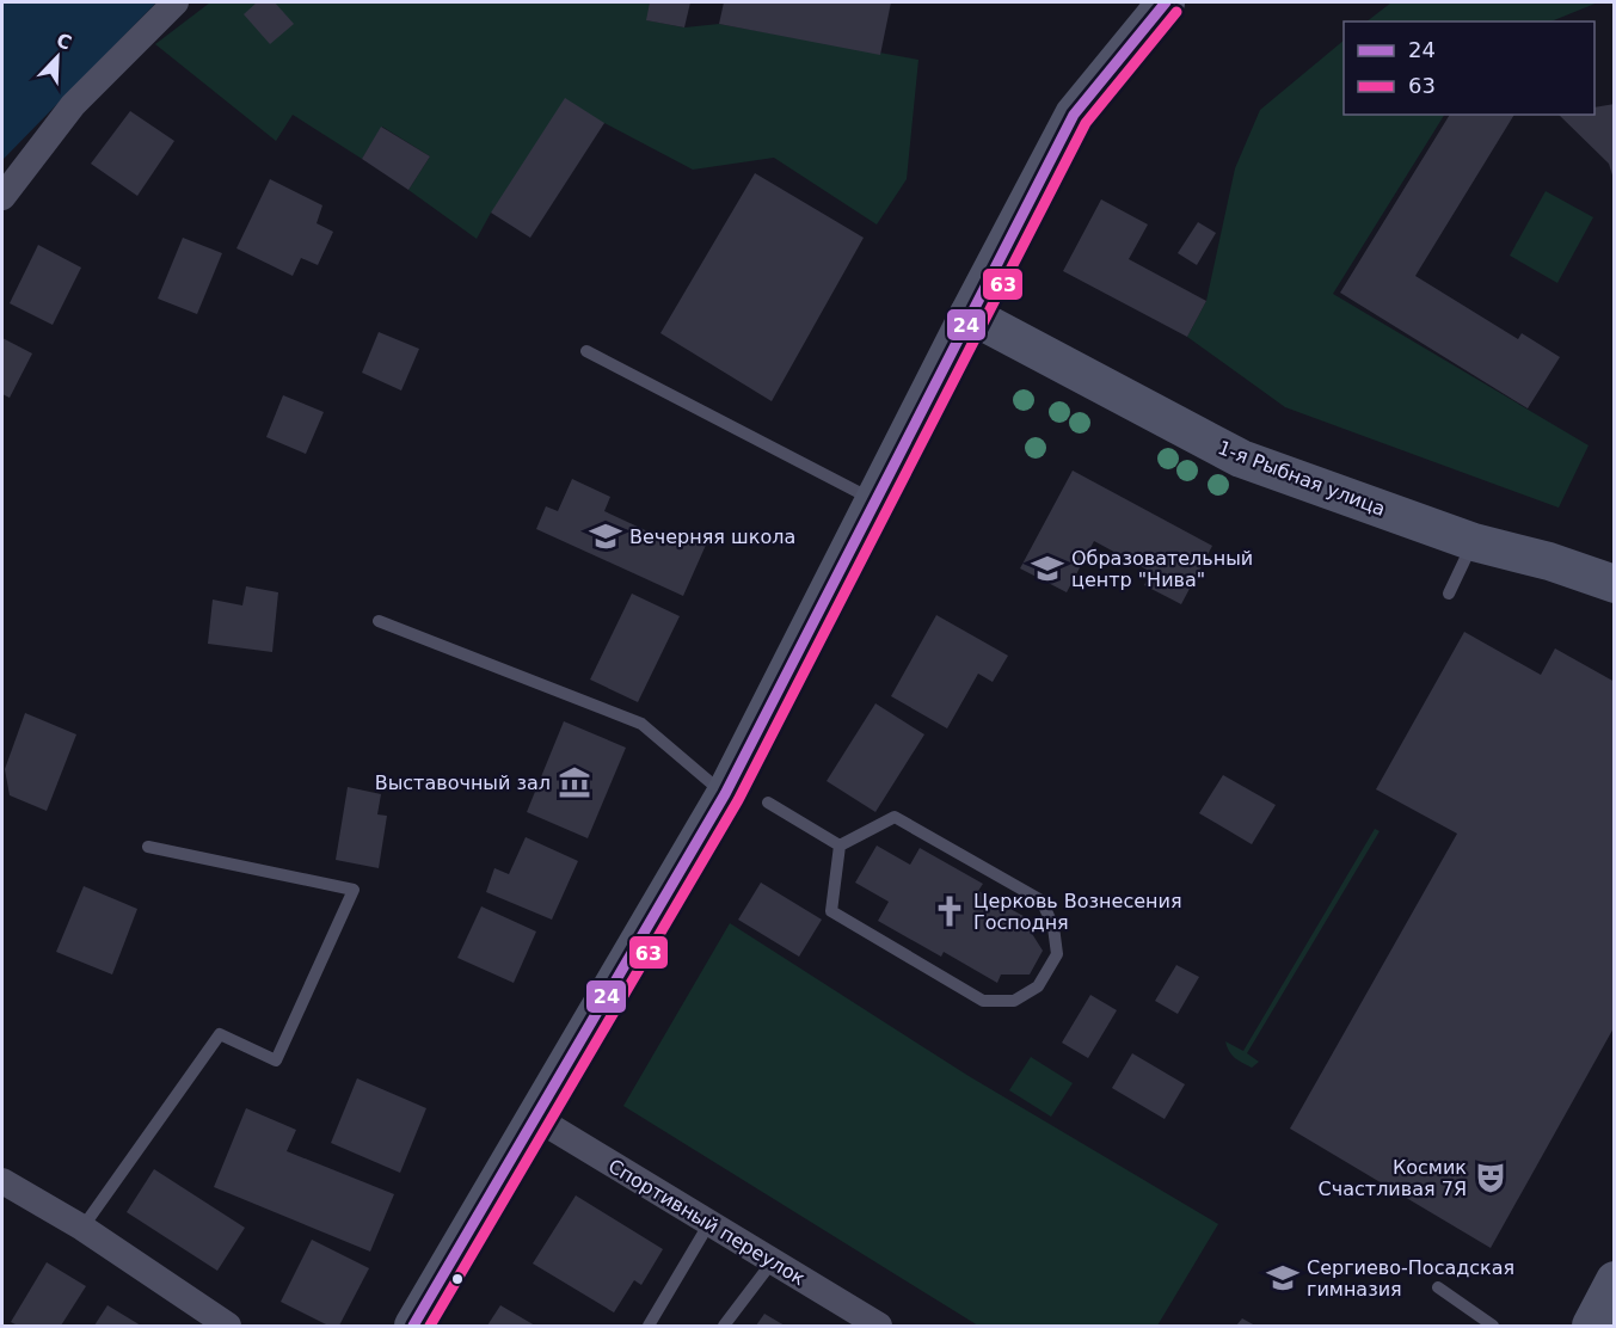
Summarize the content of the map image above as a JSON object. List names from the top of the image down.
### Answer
{
  "streets": {
    "main road": ["1-я Рыбная улица"],
    "street": ["Спортивный переулок"]
  },
  "places": {
    "school or university": ["Вечерняя школа", "Образовательный центр \"Нива\"", "Сергиево-Посадская гимназия"],
    "museum": ["Выставочный зал"],
    "church": ["Церковь Вознесения Господня"],
    "theatre": ["Космик Счастливая 7Я"]
  },
  "lines": ["transit line 24", "transit line 63"],
  "legend": ["24", "63"],
  "north": "top right"
}
